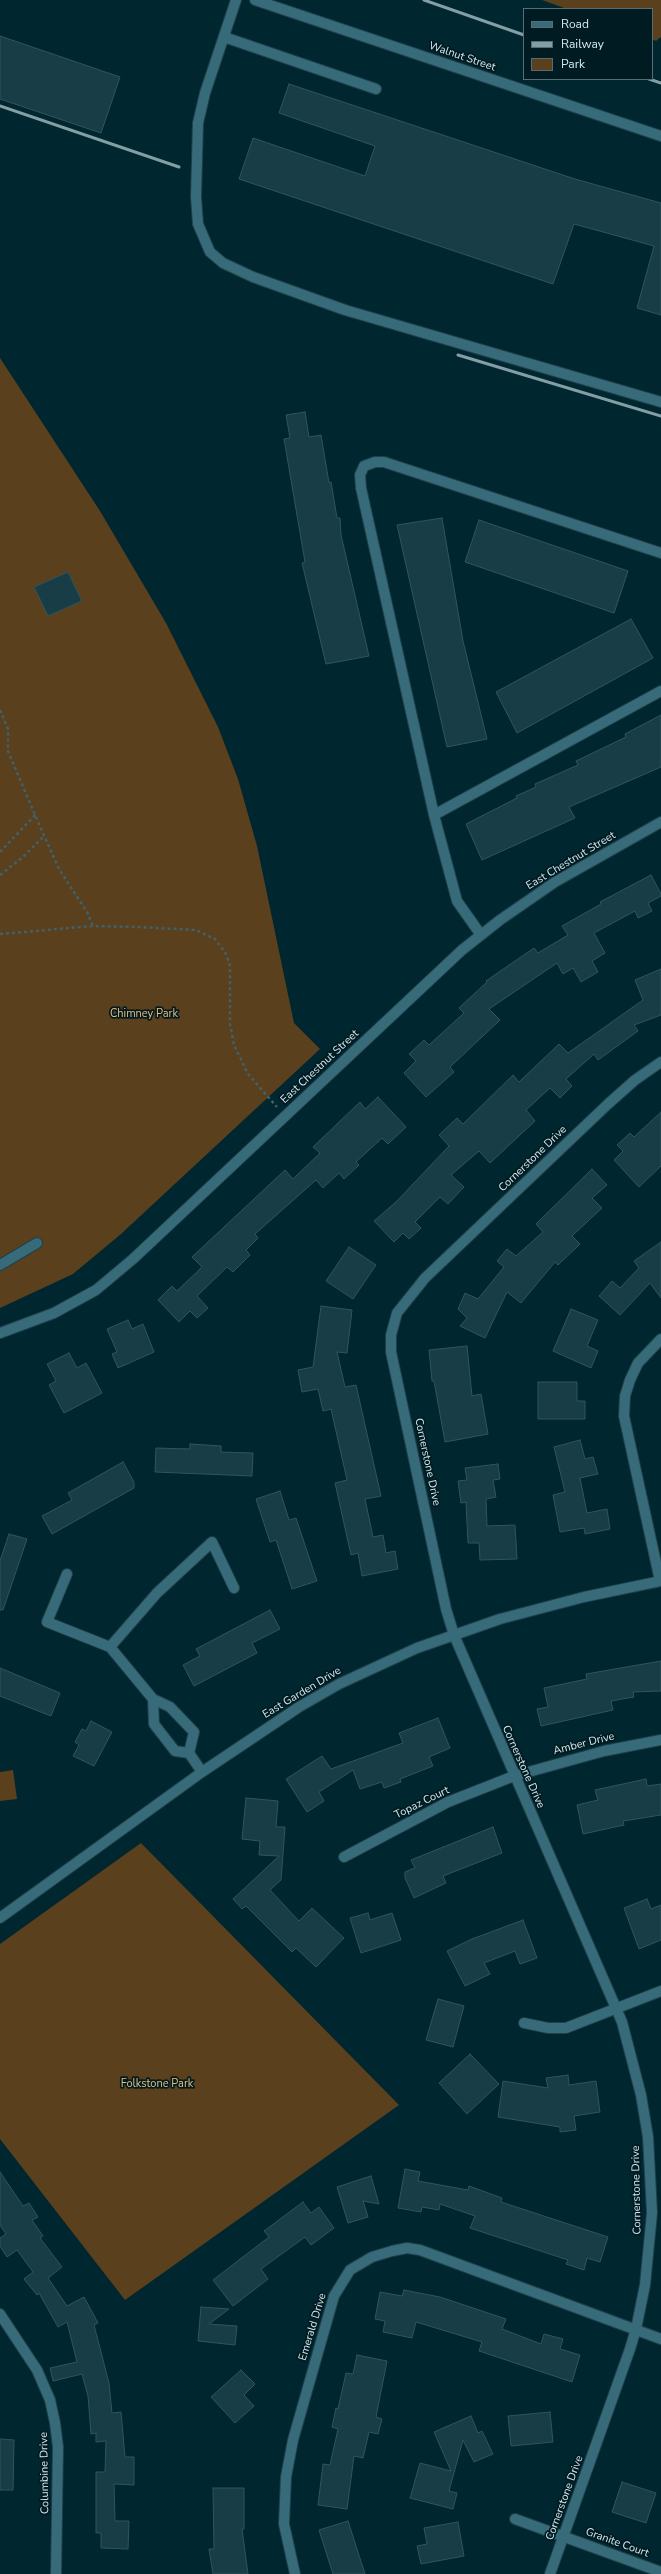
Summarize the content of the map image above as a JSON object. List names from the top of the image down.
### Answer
{
  "streets": {
    "street": [
      "Walnut Street",
      "East Chestnut Street",
      "Cornerstone Drive",
      "East Garden Drive",
      "Amber Drive",
      "Topaz Court",
      "Emerald Drive",
      "Columbine Drive",
      "Granite Court"
    ]
  },
  "crossings": [
    ["Cornerstone Drive", "East Garden Drive"],
    ["Cornerstone Drive", "Amber Drive"],
    ["Cornerstone Drive", "Topaz Court"],
    ["Cornerstone Drive", "Emerald Drive"],
    ["Cornerstone Drive", "Granite Court"],
    ["Amber Drive", "Topaz Court"]
  ],
  "parks": ["Chimney Park", "Folkstone Park"],
  "legend": ["Road", "Railway", "Park"]
}
